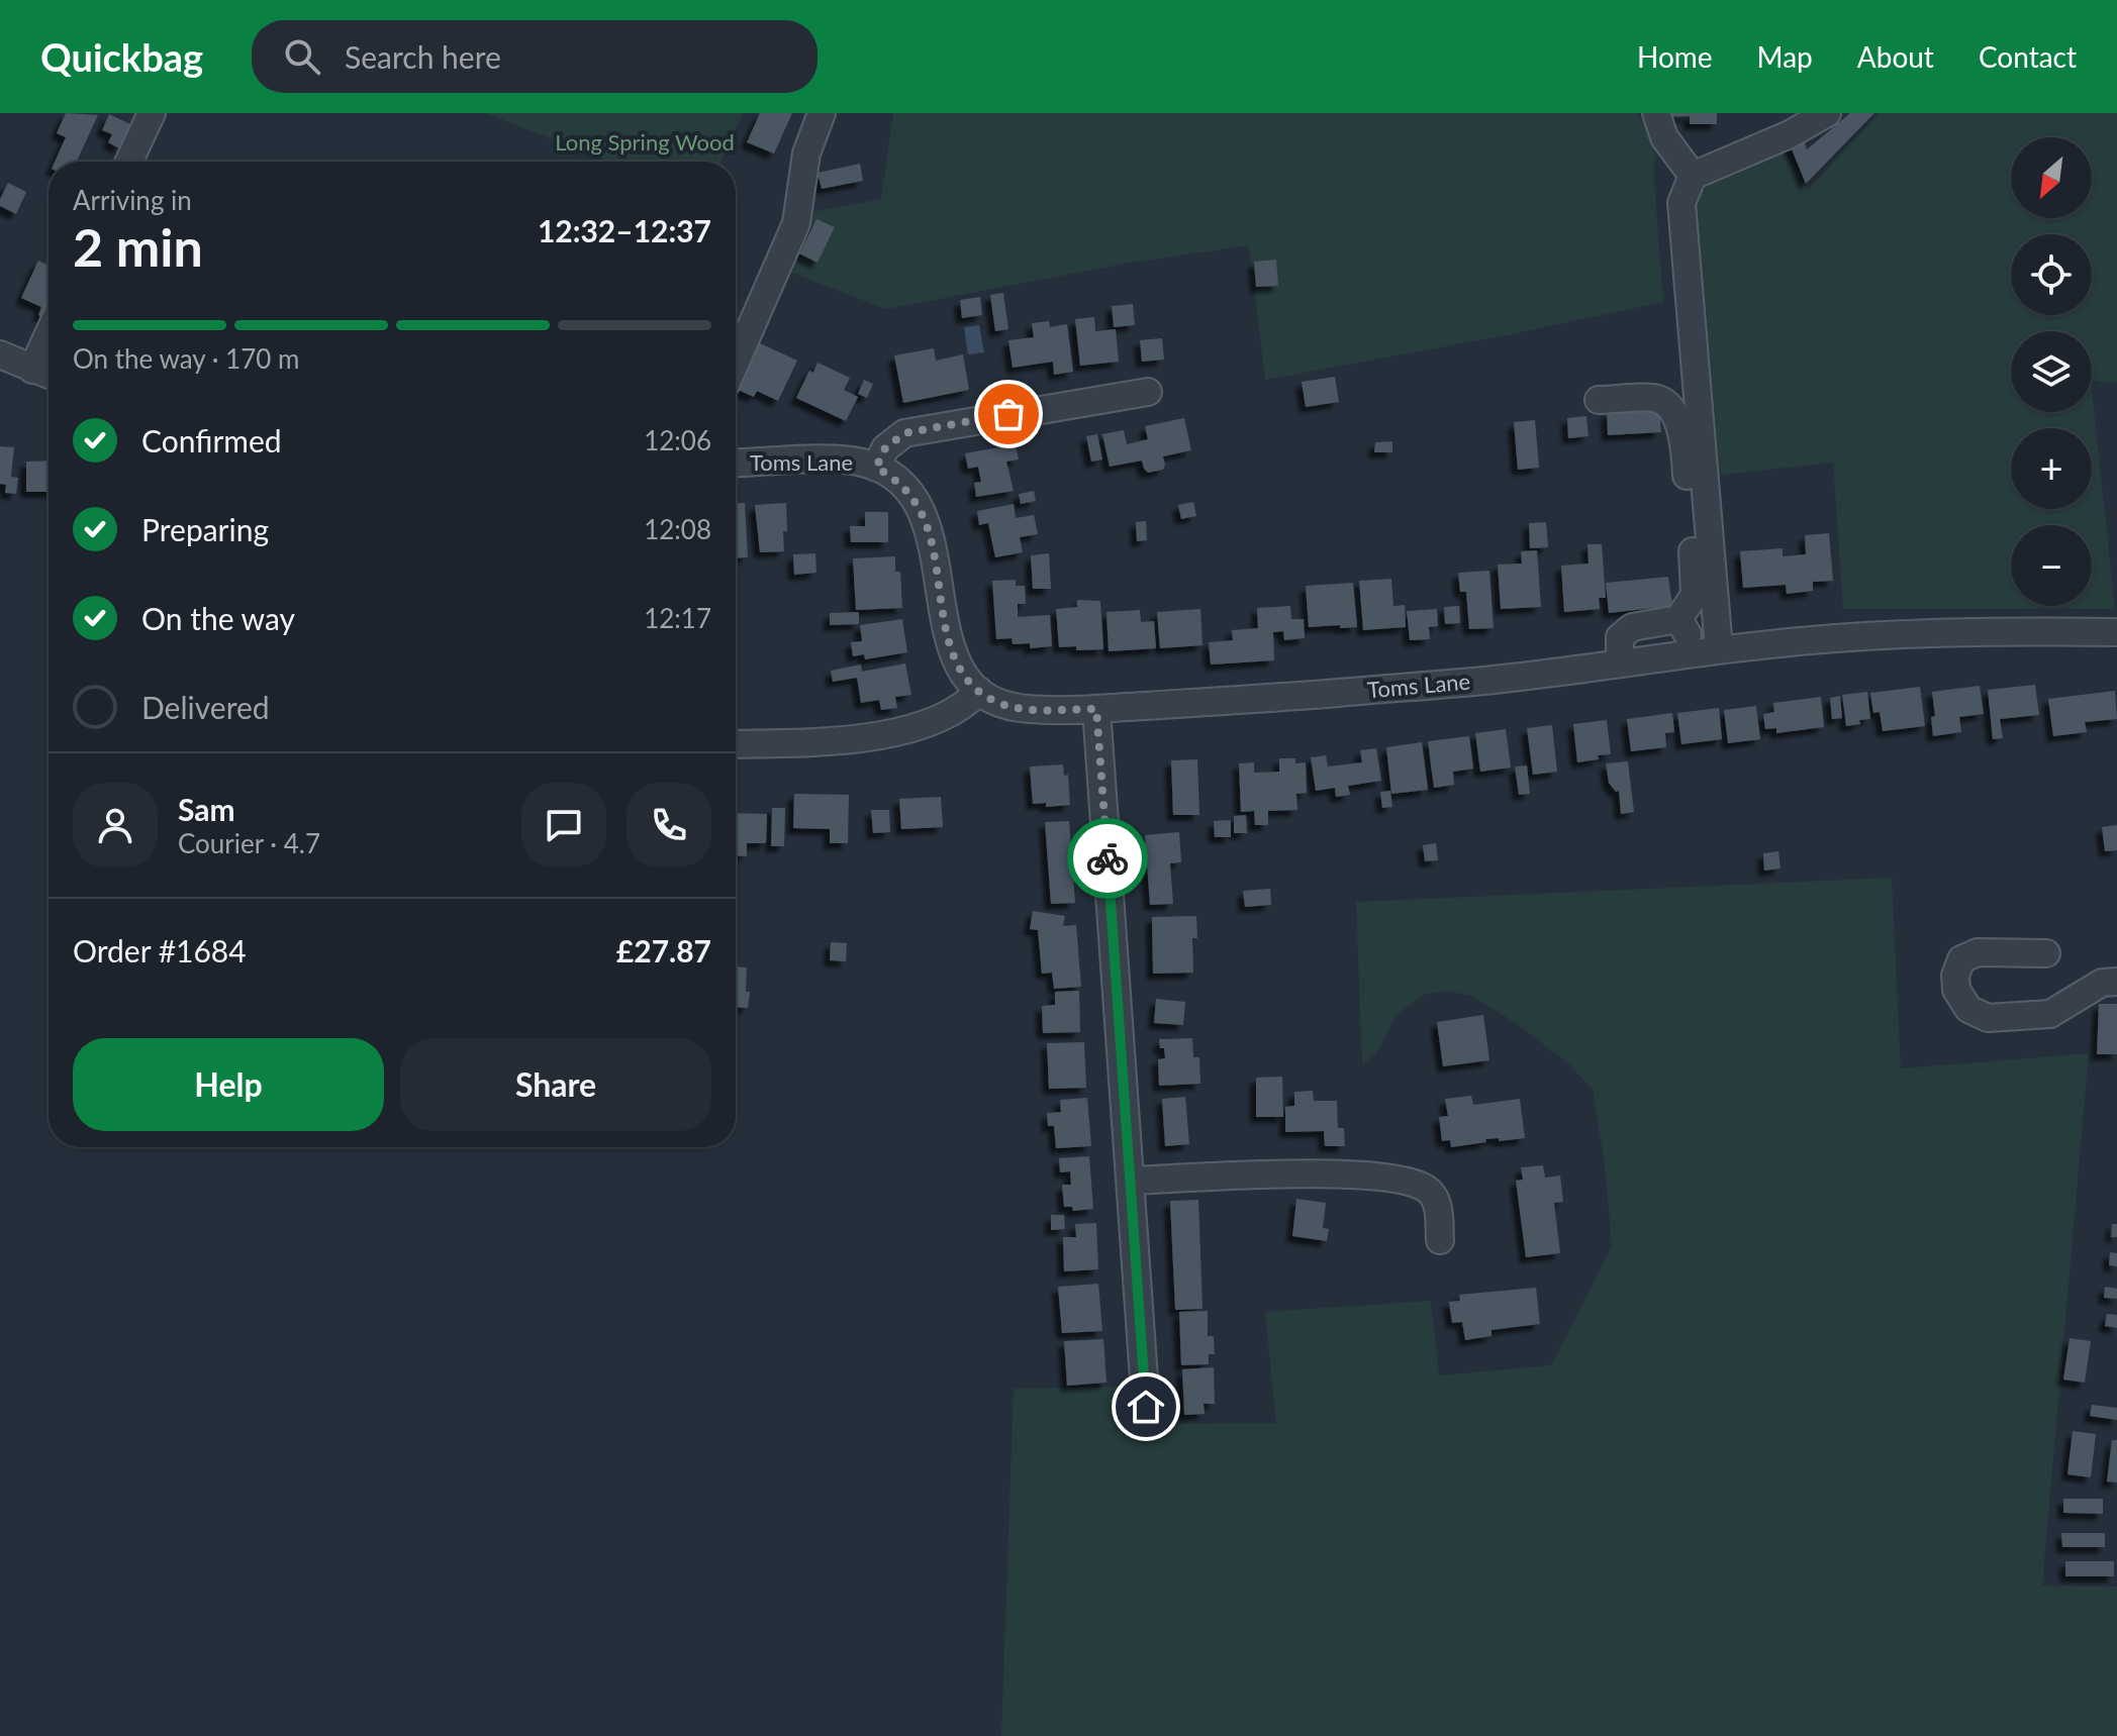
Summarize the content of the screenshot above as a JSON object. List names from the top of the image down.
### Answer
{
  "streets": {
    "street": ["Toms Lane"]
  },
  "parks": ["Long Spring Wood"],
  "north": "bottom left",
  "page": {
    "header": "Quickbag",
    "search": "Search here",
    "nav": [
      "Home",
      "Map",
      "About",
      "Contact"
    ],
    "map_buttons": ["+", "−"],
    "heading": ["2 min", "Arriving in", "12:32–12:37"],
    "panel": [
      "Sam",
      "Courier · 4.7",
      "Order #1684",
      "£27.87"
    ],
    "bar": "On the way · 170 m",
    "list": [
      ["Confirmed", "12:06"],
      ["Preparing", "12:08"],
      ["On the way", "12:17"],
      "Delivered"
    ],
    "buttons": ["Help", "Share"]
  }
}
